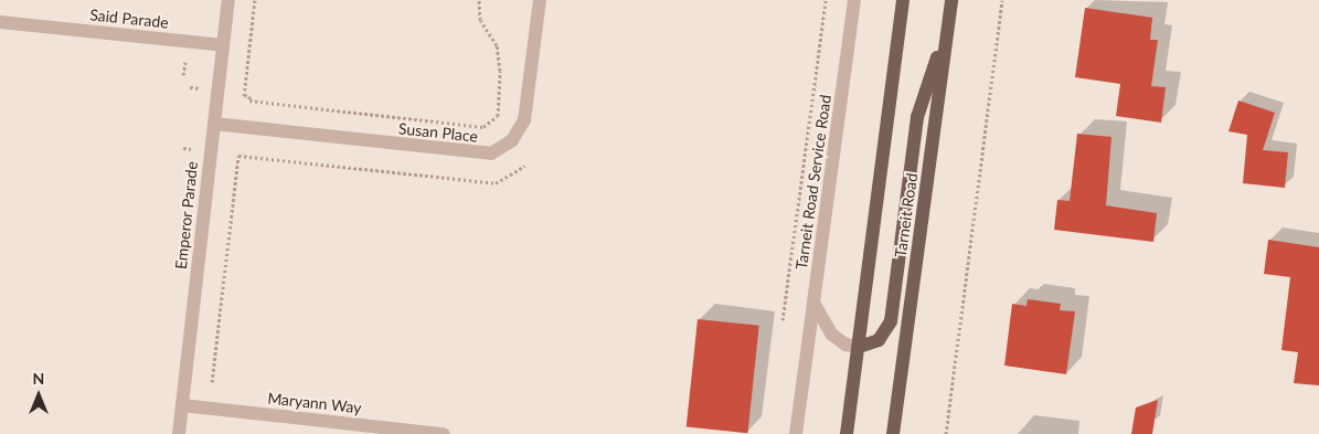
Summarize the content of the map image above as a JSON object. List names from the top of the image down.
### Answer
{
  "streets": {
    "main road": ["Tarneit Road"],
    "street": [
      "Said Parade",
      "Susan Place",
      "Tarneit Road Service Road",
      "Emperor Parade",
      "Maryann Way"
    ]
  },
  "crossings": [
    ["Said Parade", "Emperor Parade"],
    ["Susan Place", "Emperor Parade"],
    ["Emperor Parade", "Maryann Way"]
  ],
  "north": "top"
}
